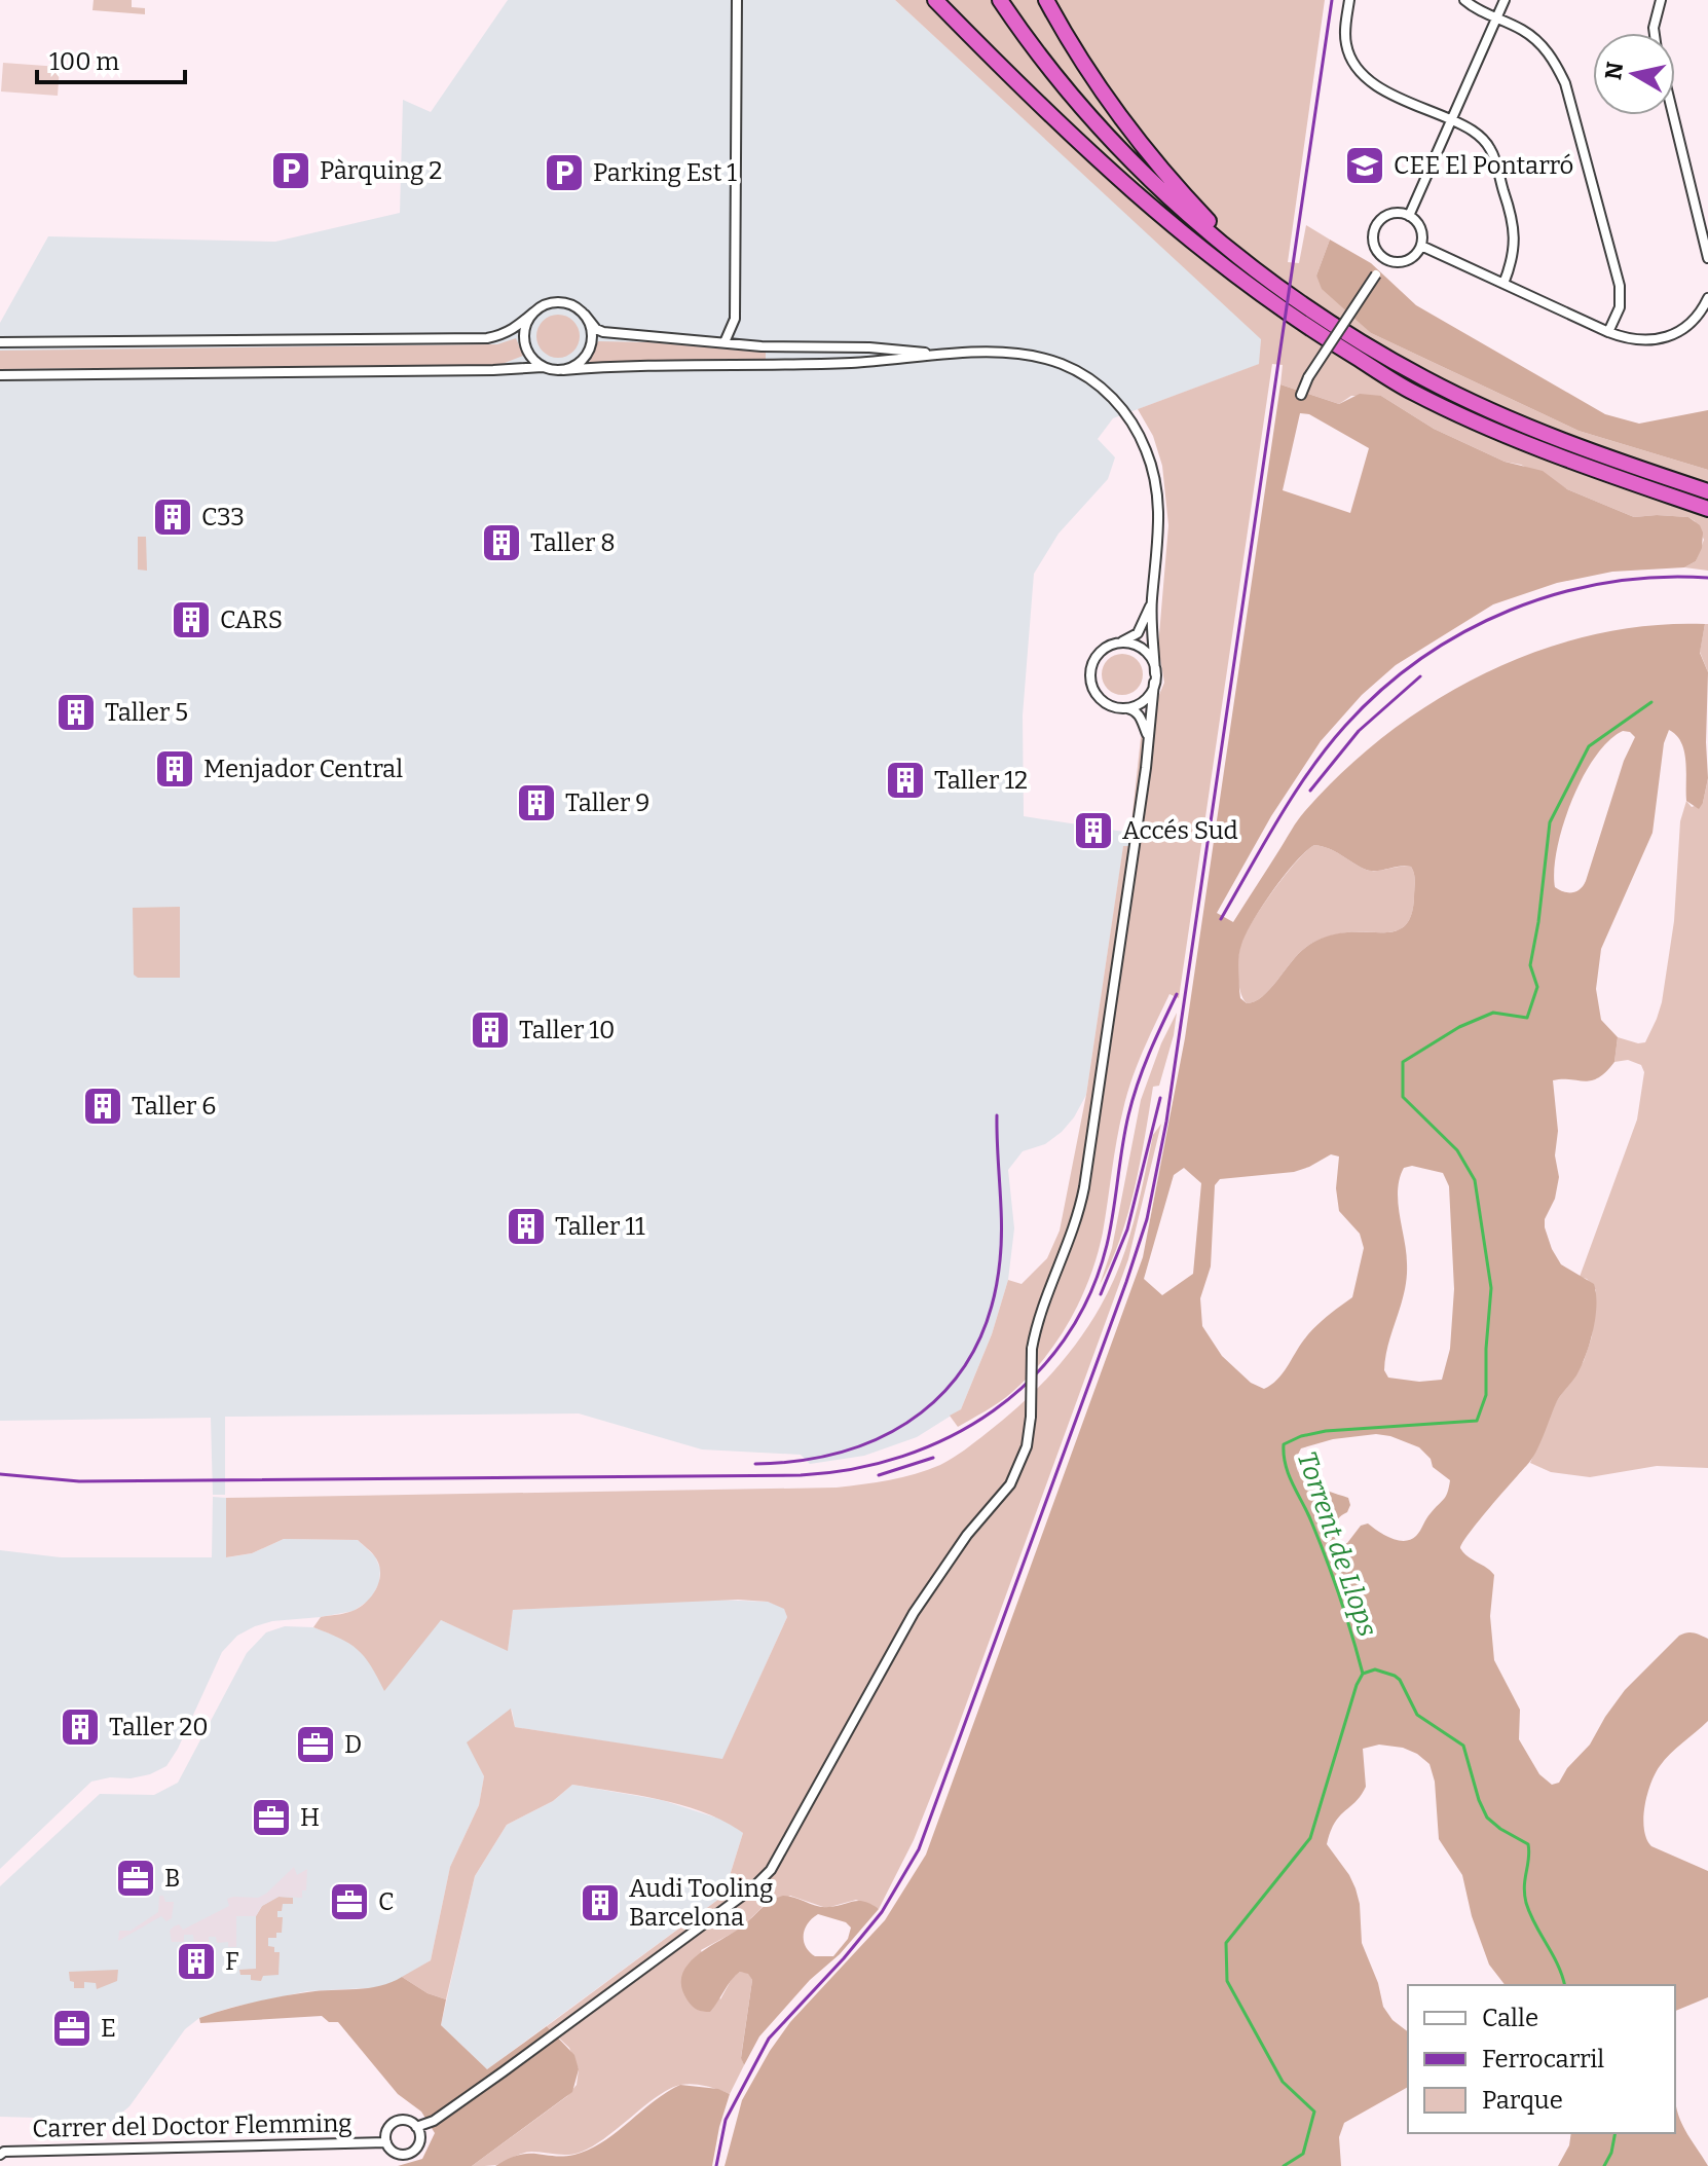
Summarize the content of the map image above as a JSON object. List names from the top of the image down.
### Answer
{
  "streets": {
    "street": ["Carrer del Doctor Flemming"]
  },
  "water": ["Torrent de Llops"],
  "places": {
    "school or university": ["CEE El Pontarró"],
    "parking": ["Pàrquing 2", "Parking Est 1"],
    "building": [
      "C33",
      "Taller 8",
      "CARS",
      "Taller 5",
      "Menjador Central",
      "Taller 12",
      "Taller 9",
      "Accés Sud",
      "Taller 10",
      "Taller 6",
      "Taller 11",
      "Taller 20",
      "Audi Tooling Barcelona",
      "F"
    ],
    "office": [
      "D",
      "H",
      "B",
      "C",
      "E"
    ]
  },
  "legend": ["Calle", "Ferrocarril", "Parque"],
  "scale_bar": "100 m",
  "north": "left"
}
